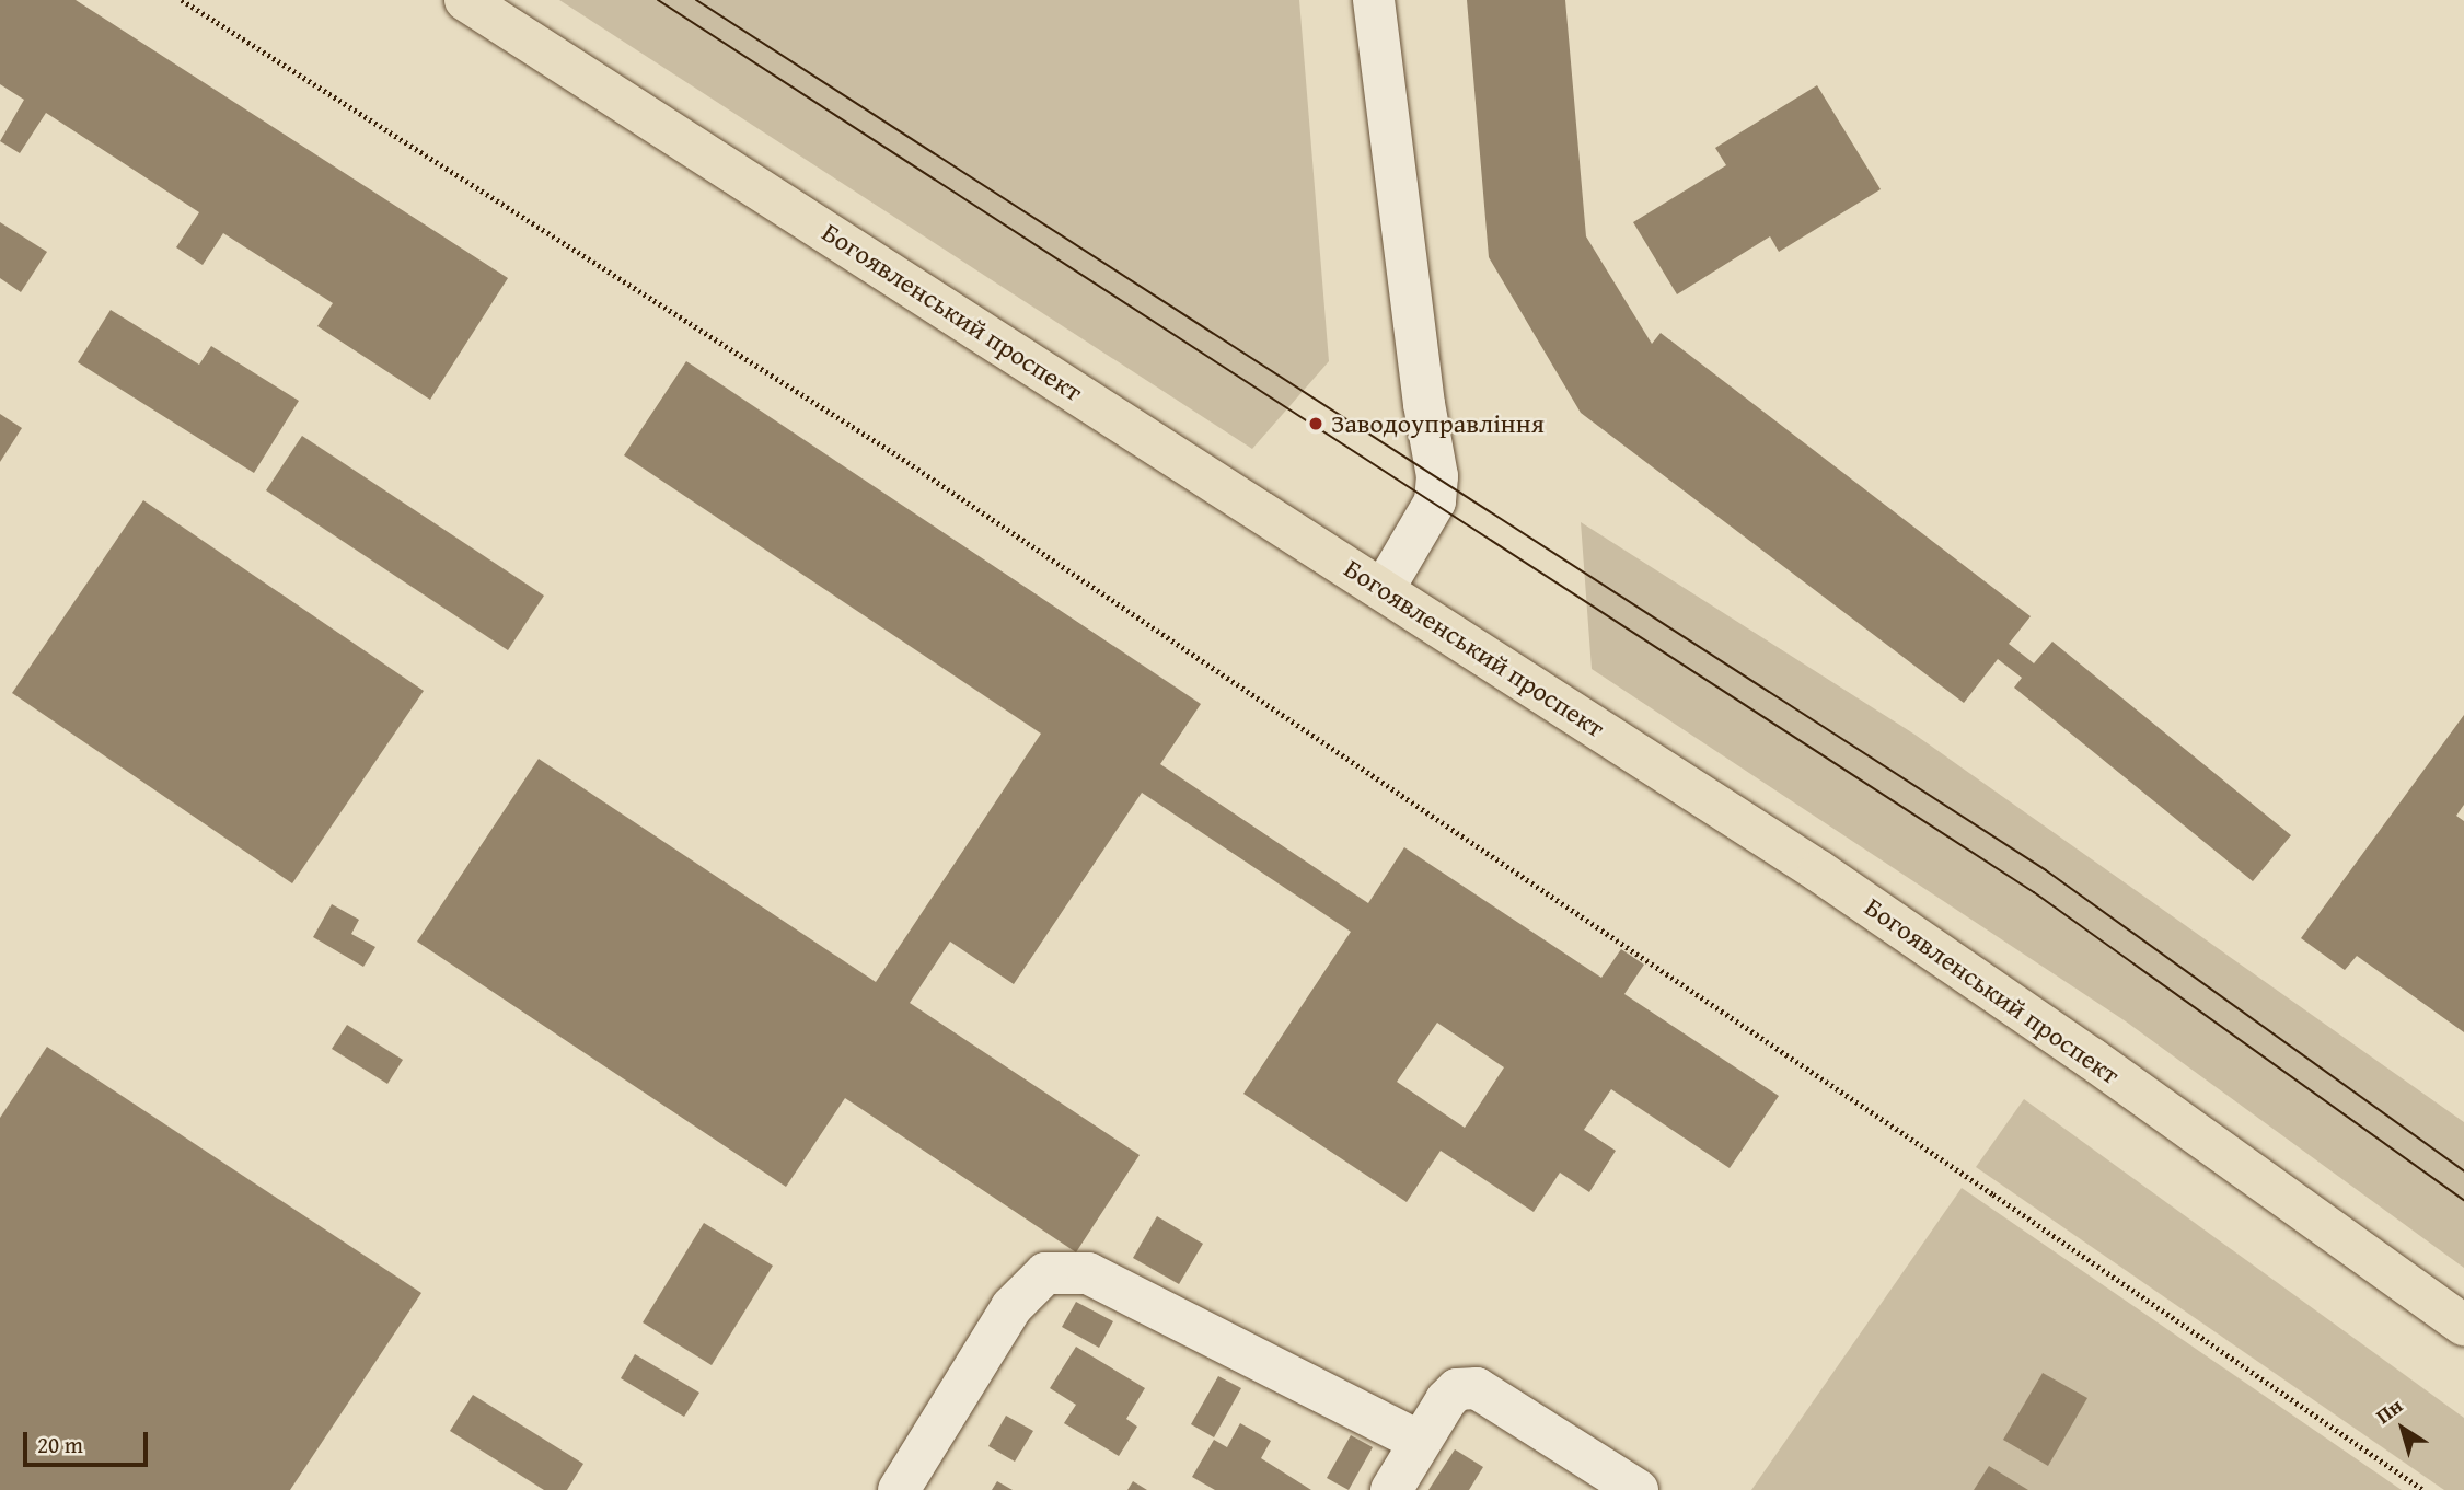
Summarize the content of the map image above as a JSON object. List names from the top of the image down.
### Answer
{
  "streets": {
    "main road": ["Богоявленський проспект"]
  },
  "places": ["Заводоуправління"],
  "scale_bar": "20 m",
  "north": "top left"
}
